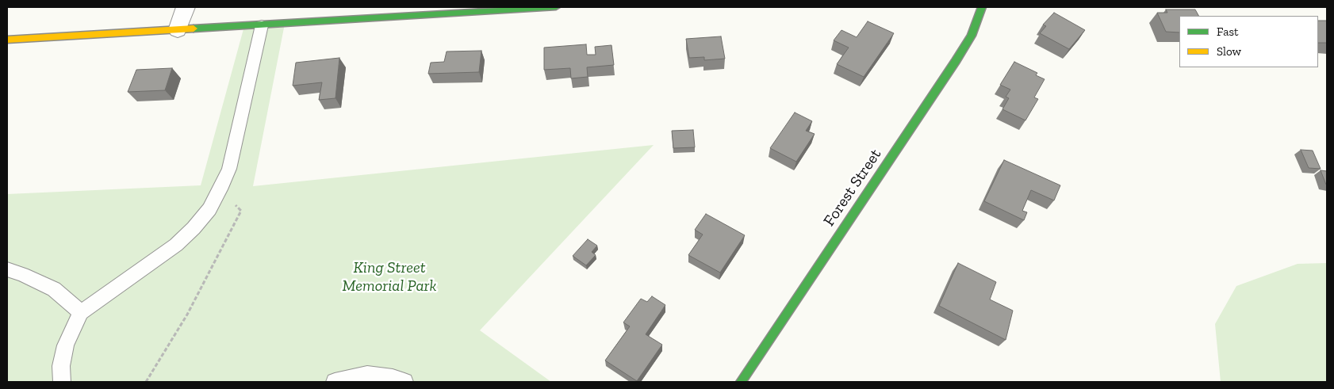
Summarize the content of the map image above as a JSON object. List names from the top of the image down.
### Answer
{
  "streets": {
    "main road": ["Forest Street"]
  },
  "parks": ["King Street Memorial Park"],
  "legend": ["Fast", "Slow"]
}
